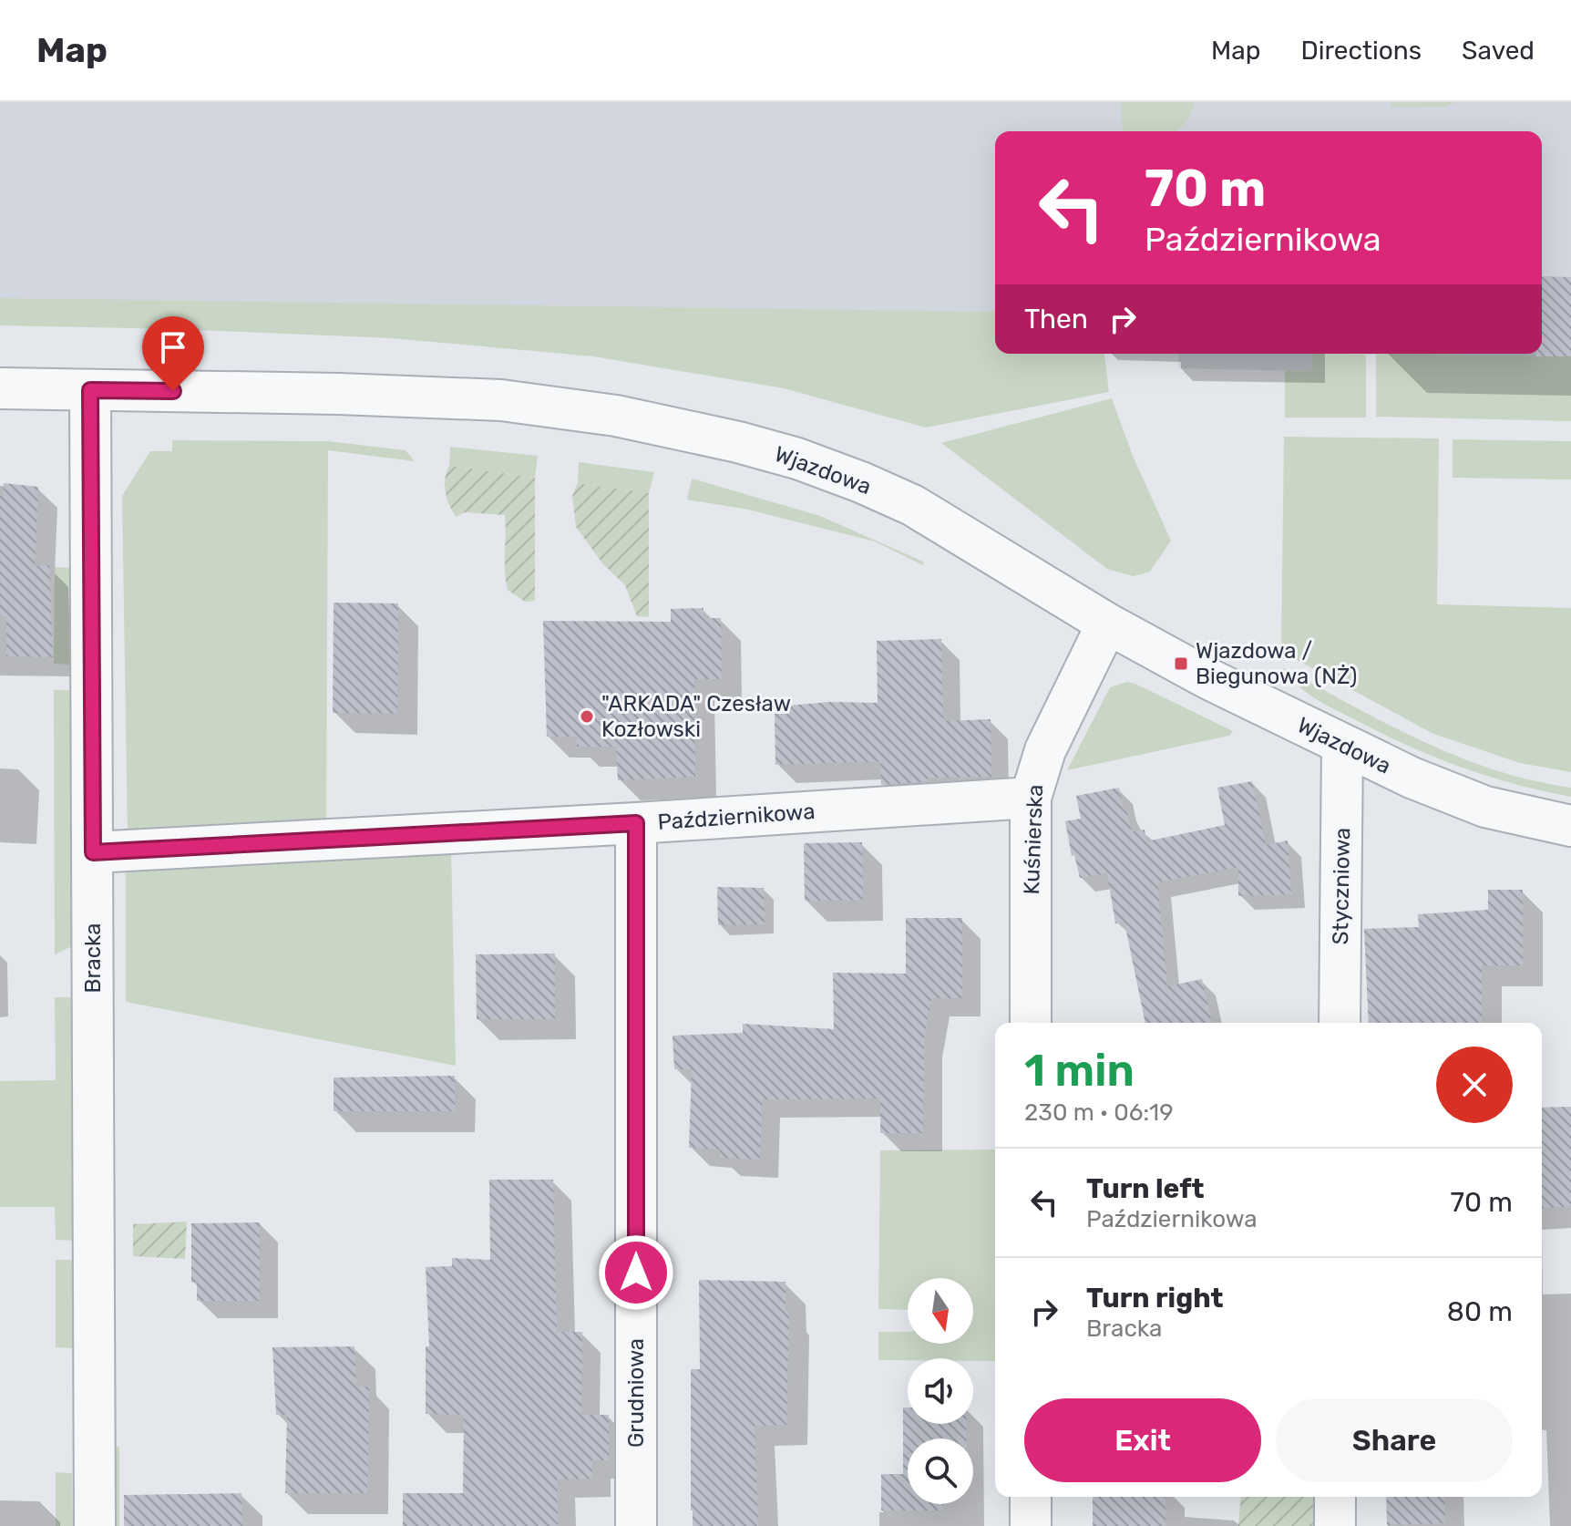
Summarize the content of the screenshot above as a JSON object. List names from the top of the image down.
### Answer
{
  "streets": {
    "street": [
      "Wjazdowa",
      "Październikowa",
      "Kuśnierska",
      "Styczniowa",
      "Bracka",
      "Grudniowa"
    ]
  },
  "crossings": [
    ["Wjazdowa", "Kuśnierska"],
    ["Wjazdowa", "Styczniowa"],
    ["Wjazdowa", "Bracka"],
    ["Październikowa", "Kuśnierska"],
    ["Październikowa", "Bracka"],
    ["Październikowa", "Grudniowa"]
  ],
  "places": {
    "transit": ["Wjazdowa / Biegunowa (NŻ)"],
    "other": ["\"ARKADA\" Czesław Kozłowski"]
  },
  "north": "bottom",
  "page": {
    "header": "Map",
    "nav": ["Map", "Directions", "Saved"],
    "turn": ["70 m", "Październikowa"],
    "then": "Then",
    "heading": ["1 min", "230 m · 06:19"],
    "list": [
      {
        "name": "Turn left",
        "note": "Październikowa",
        "value": "70 m"
      },
      {
        "name": "Turn right",
        "note": "Bracka",
        "value": "80 m"
      }
    ],
    "buttons": ["Exit", "Share"]
  }
}
